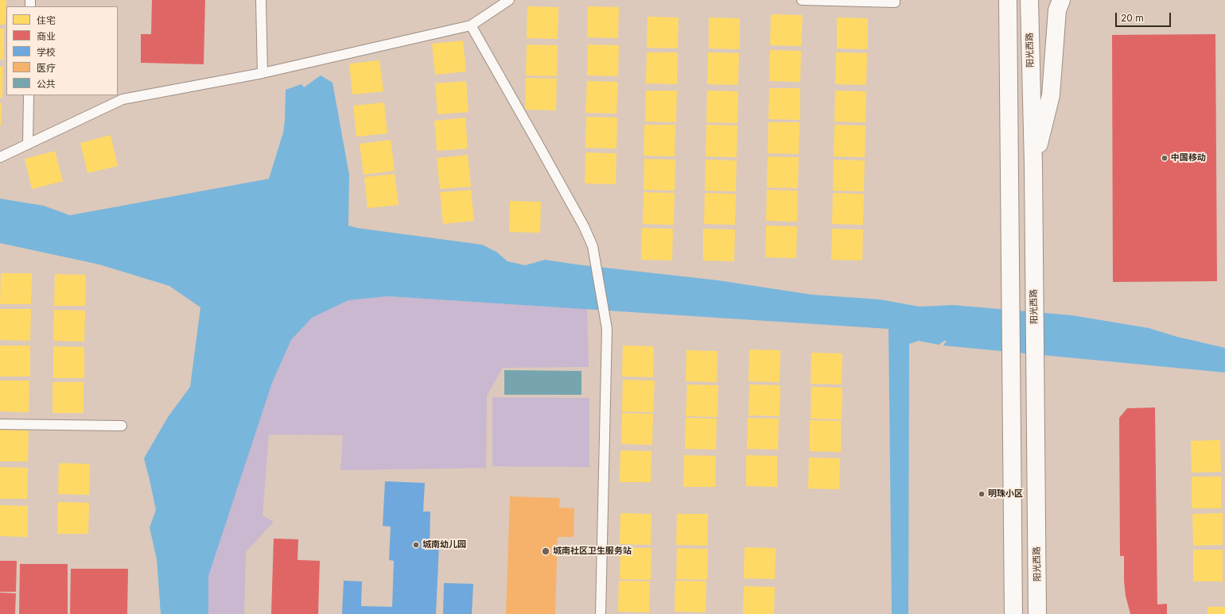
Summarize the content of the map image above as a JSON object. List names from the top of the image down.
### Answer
{
  "streets": {
    "main road": ["阳光西路"]
  },
  "places": [
    "中国移动",
    "明珠小区",
    "城南幼儿园",
    "城南社区卫生服务站"
  ],
  "legend": [
    "住宅",
    "商业",
    "学校",
    "医疗",
    "公共"
  ],
  "scale_bar": "20 m"
}
